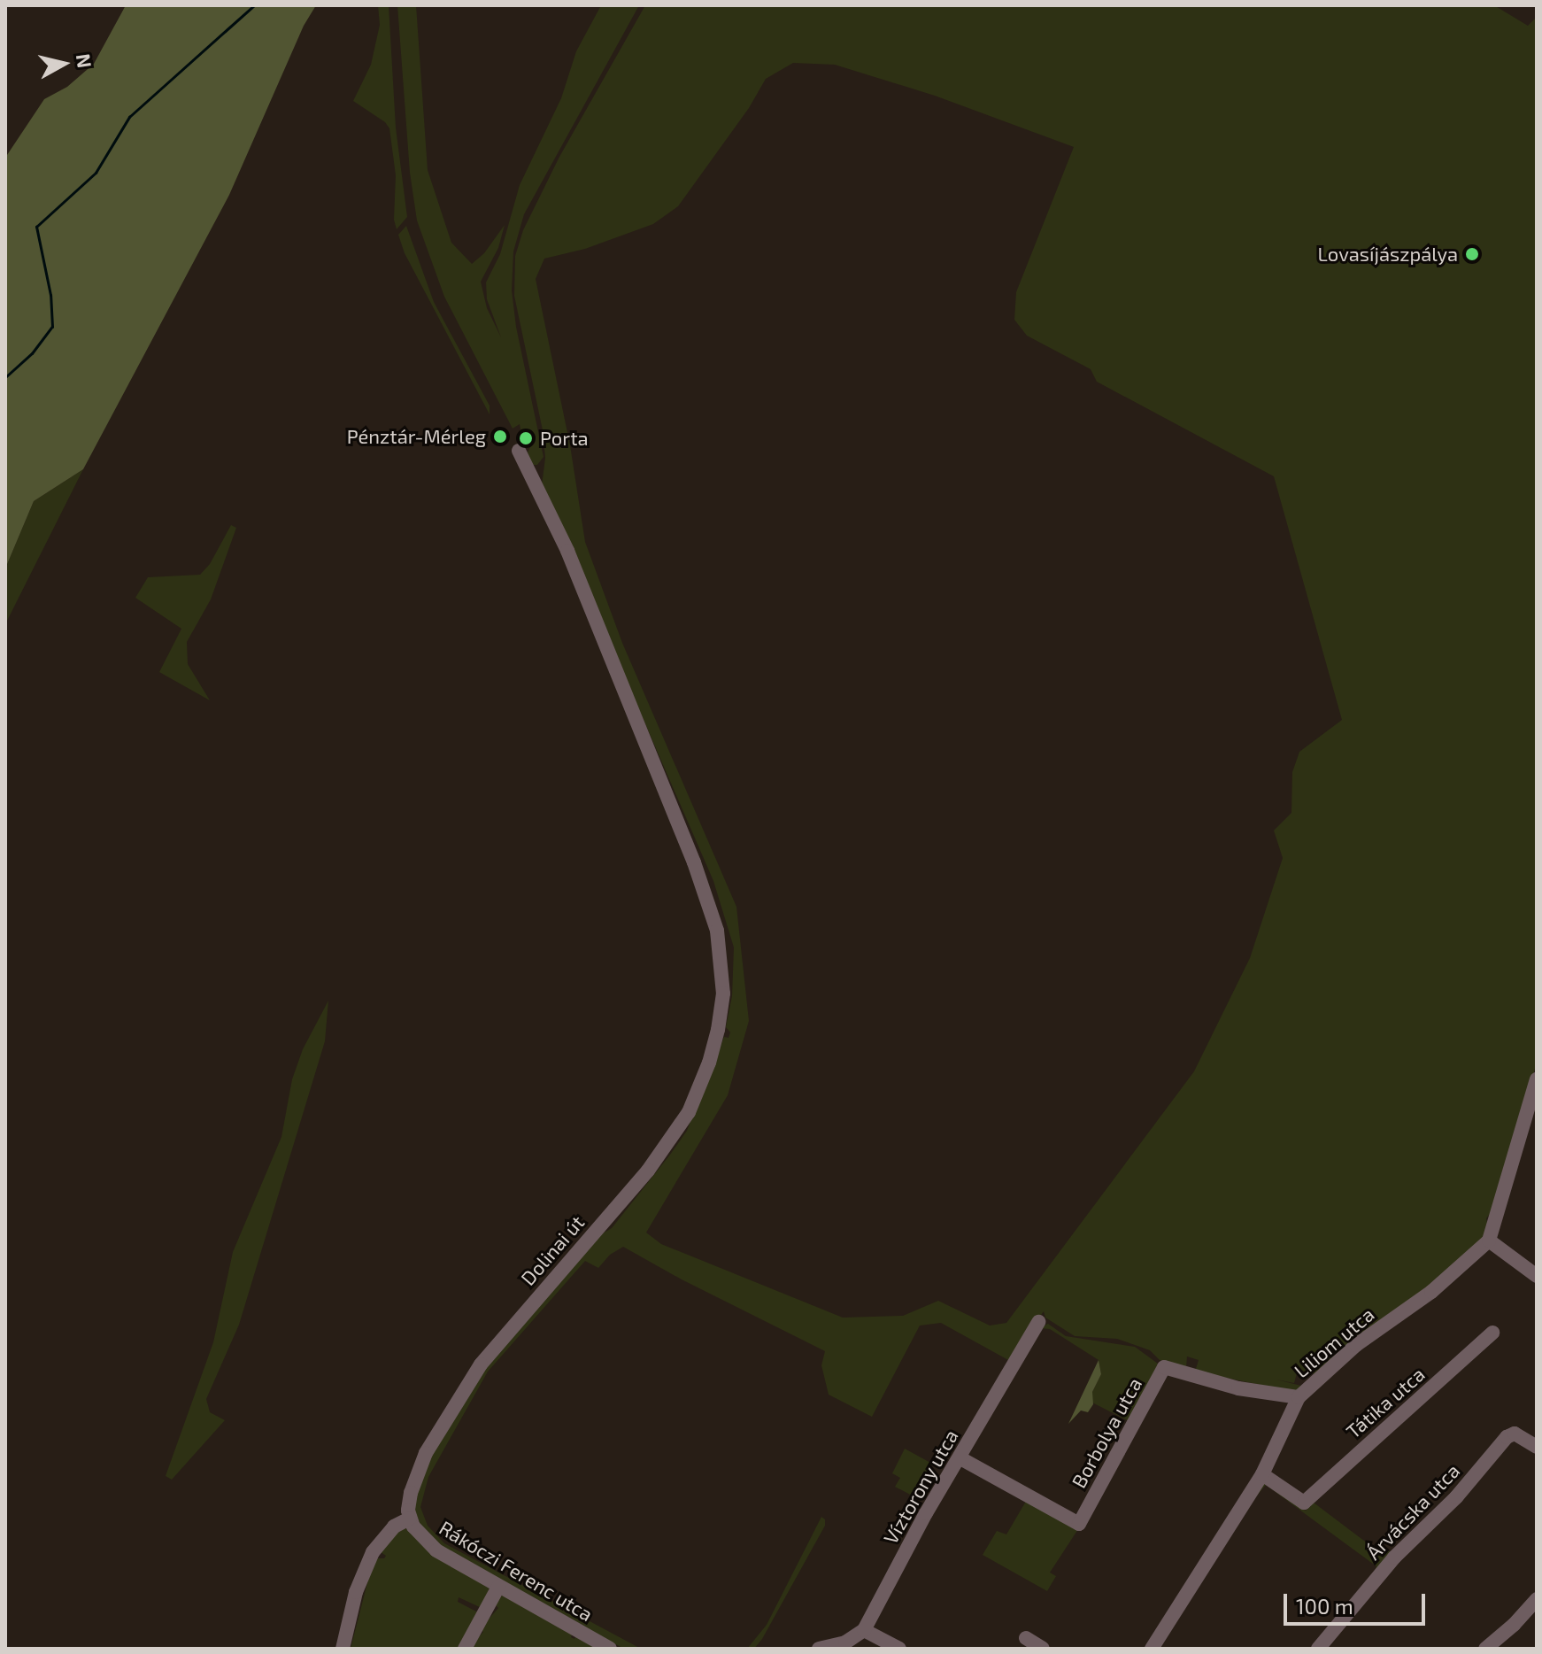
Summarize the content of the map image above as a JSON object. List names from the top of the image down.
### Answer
{
  "streets": {
    "street": [
      "Dolinai út",
      "Liliom utca",
      "Tátika utca",
      "Borbolya utca",
      "Víztorony utca",
      "Árvácska utca",
      "Rákóczi Ferenc utca"
    ]
  },
  "crossings": [
    ["Dolinai út", "Rákóczi Ferenc utca"],
    ["Liliom utca", "Tátika utca"],
    ["Liliom utca", "Borbolya utca"],
    ["Borbolya utca", "Víztorony utca"]
  ],
  "places": ["Lovasíjászpálya", "Pénztár-Mérleg", "Porta"],
  "scale_bar": "100 m",
  "north": "right"
}
